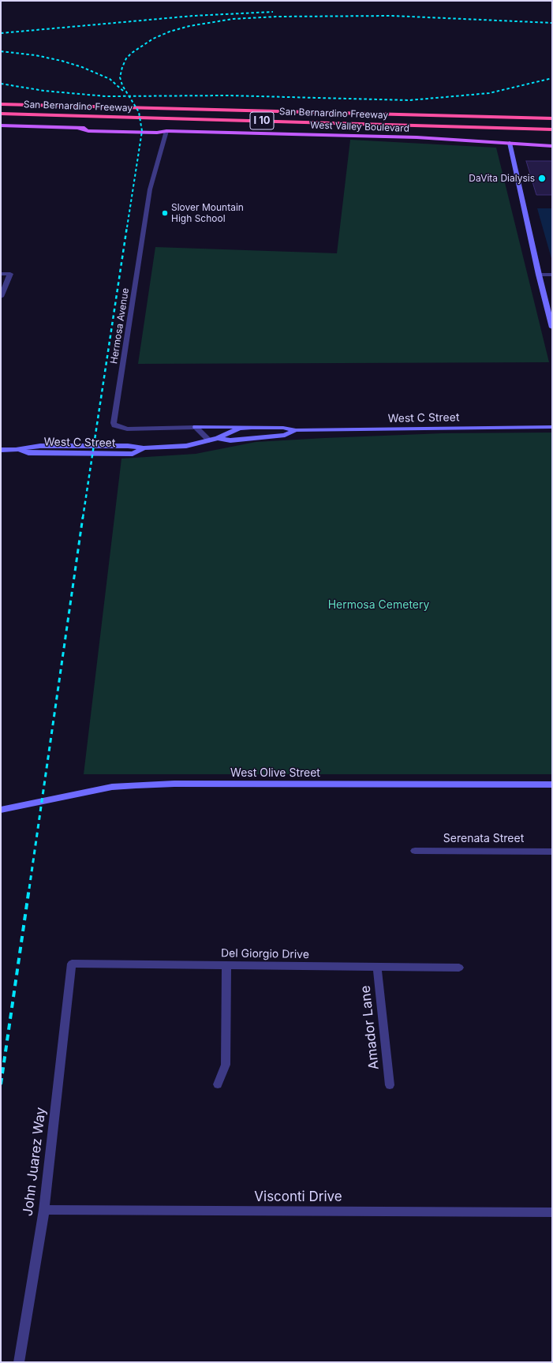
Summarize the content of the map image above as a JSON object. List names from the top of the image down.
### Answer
{
  "streets": {
    "highway": ["San Bernardino Freeway", "I 10"],
    "main road": ["West Valley Boulevard"],
    "street": [
      "Hermosa Avenue",
      "West C Street",
      "West Olive Street",
      "Serenata Street",
      "Del Giorgio Drive",
      "Amador Lane",
      "John Juarez Way",
      "Visconti Drive"
    ]
  },
  "crossings": [
    ["West Valley Boulevard", "Hermosa Avenue"],
    ["Del Giorgio Drive", "Amador Lane"],
    ["Del Giorgio Drive", "John Juarez Way"],
    ["John Juarez Way", "Visconti Drive"]
  ],
  "parks": ["Hermosa Cemetery"],
  "places": ["DaVita Dialysis", "Slover Mountain High School"]
}
